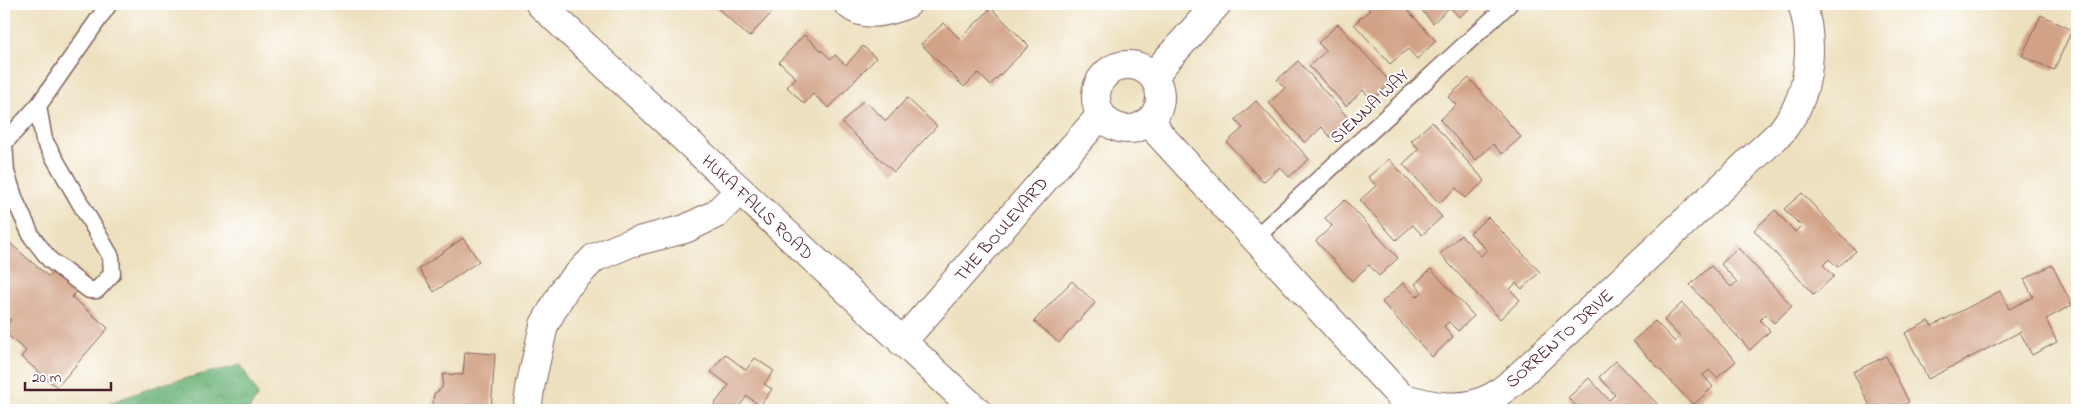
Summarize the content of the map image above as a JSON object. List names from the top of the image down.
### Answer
{
  "streets": {
    "street": ["HUKA FALLS ROAD", "THE BOULEVARD", "SORRENTO DRIVE"],
    "lane": ["SIENNA WAY"]
  },
  "crossings": [
    ["SIENNA WAY", "SORRENTO DRIVE"],
    ["HUKA FALLS ROAD", "THE BOULEVARD"],
    ["THE BOULEVARD", "SORRENTO DRIVE"]
  ],
  "scale_bar": "20 m"
}
